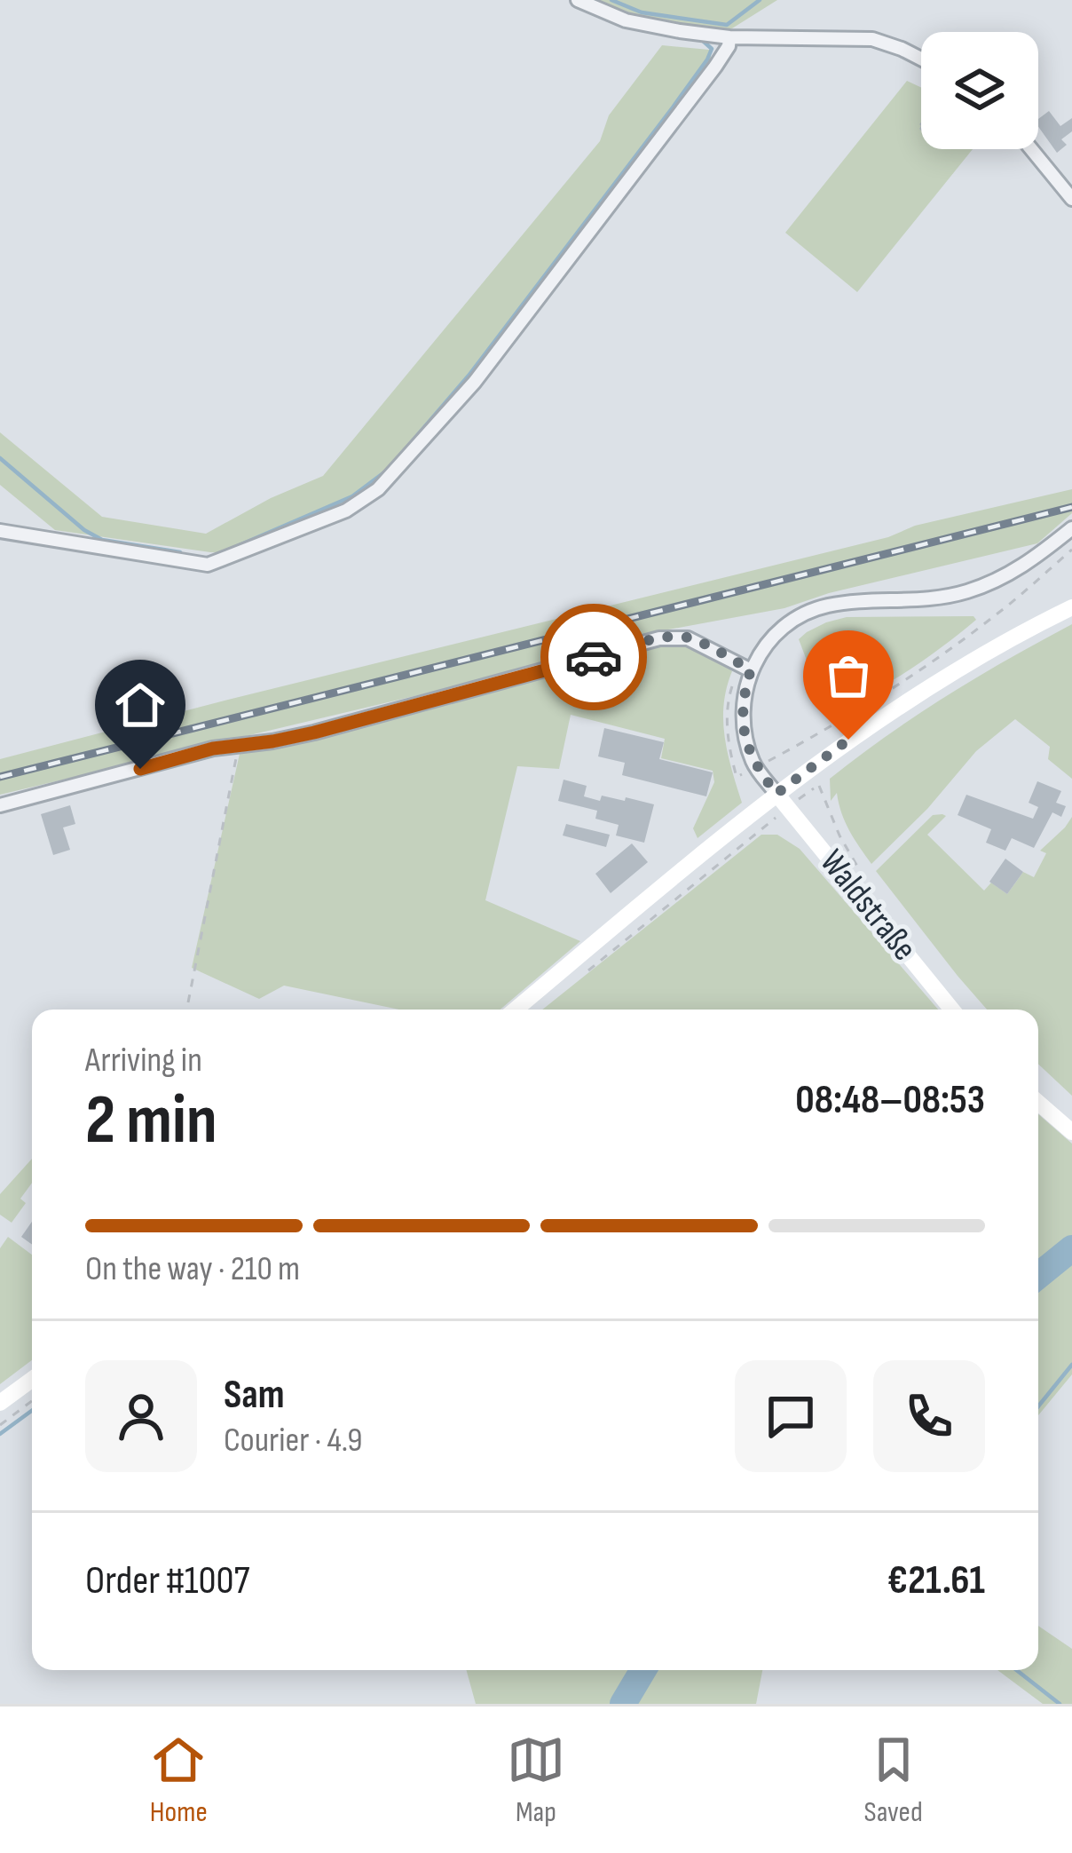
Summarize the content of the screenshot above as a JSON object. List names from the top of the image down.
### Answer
{
  "streets": {
    "main road": ["Waldstraße"]
  },
  "page": {
    "heading": ["2 min", "Arriving in", "08:48–08:53"],
    "panel": [
      "Sam",
      "Courier · 4.9",
      "Order #1007",
      "€21.61"
    ],
    "bar": "On the way · 210 m",
    "tabs": ["Home", "Map", "Saved"]
  }
}
